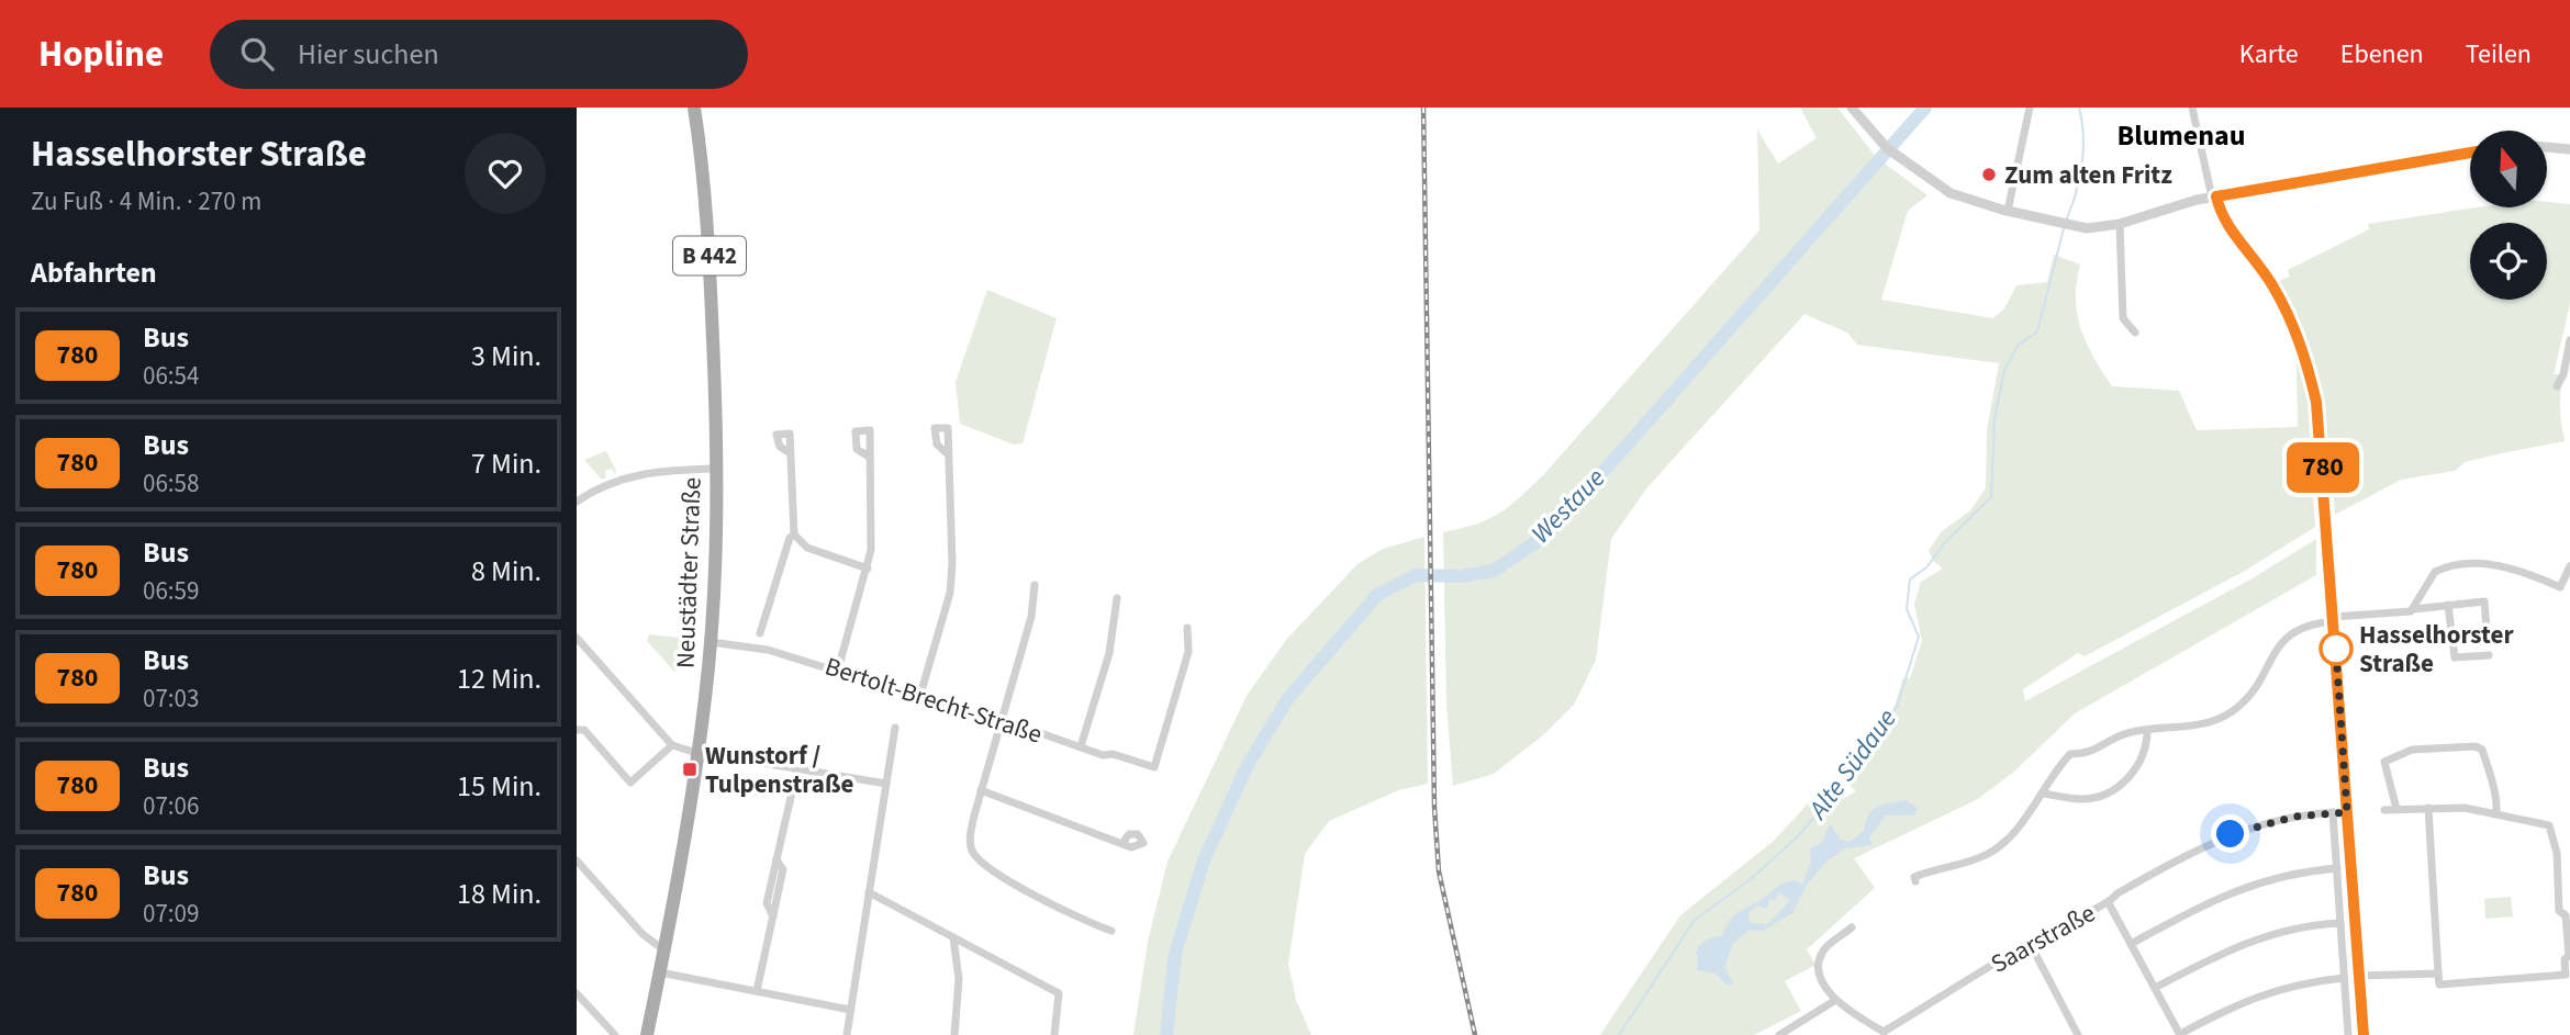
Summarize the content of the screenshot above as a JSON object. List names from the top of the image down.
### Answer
{
  "streets": {
    "main road": ["B 442", "Neustädter Straße"],
    "street": ["Bertolt-Brecht-Straße", "Saarstraße"]
  },
  "crossings": [
    ["Neustädter Straße", "Bertolt-Brecht-Straße"]
  ],
  "districts": ["Blumenau"],
  "water": ["Westaue", "Alte Südaue"],
  "places": {
    "other": ["Zum alten Fritz", "Hasselhorster Straße"],
    "transit": ["Wunstorf / Tulpenstraße"]
  },
  "lines": ["bus line 780"],
  "north": "top",
  "page": {
    "header": "Hopline",
    "search": "Hier suchen",
    "nav": ["Karte", "Ebenen", "Teilen"],
    "heading": [
      ["Hasselhorster Straße", "Zu Fuß · 4 Min. · 270 m"],
      "Abfahrten"
    ],
    "on_map": "780",
    "list": [
      {
        "mark": "780",
        "name": "Bus",
        "note": "06:54",
        "value": "3 Min."
      },
      {
        "mark": "780",
        "name": "Bus",
        "note": "06:58",
        "value": "7 Min."
      },
      {
        "mark": "780",
        "name": "Bus",
        "note": "06:59",
        "value": "8 Min."
      },
      {
        "mark": "780",
        "name": "Bus",
        "note": "07:03",
        "value": "12 Min."
      },
      {
        "mark": "780",
        "name": "Bus",
        "note": "07:06",
        "value": "15 Min."
      },
      {
        "mark": "780",
        "name": "Bus",
        "note": "07:09",
        "value": "18 Min."
      }
    ]
  }
}
